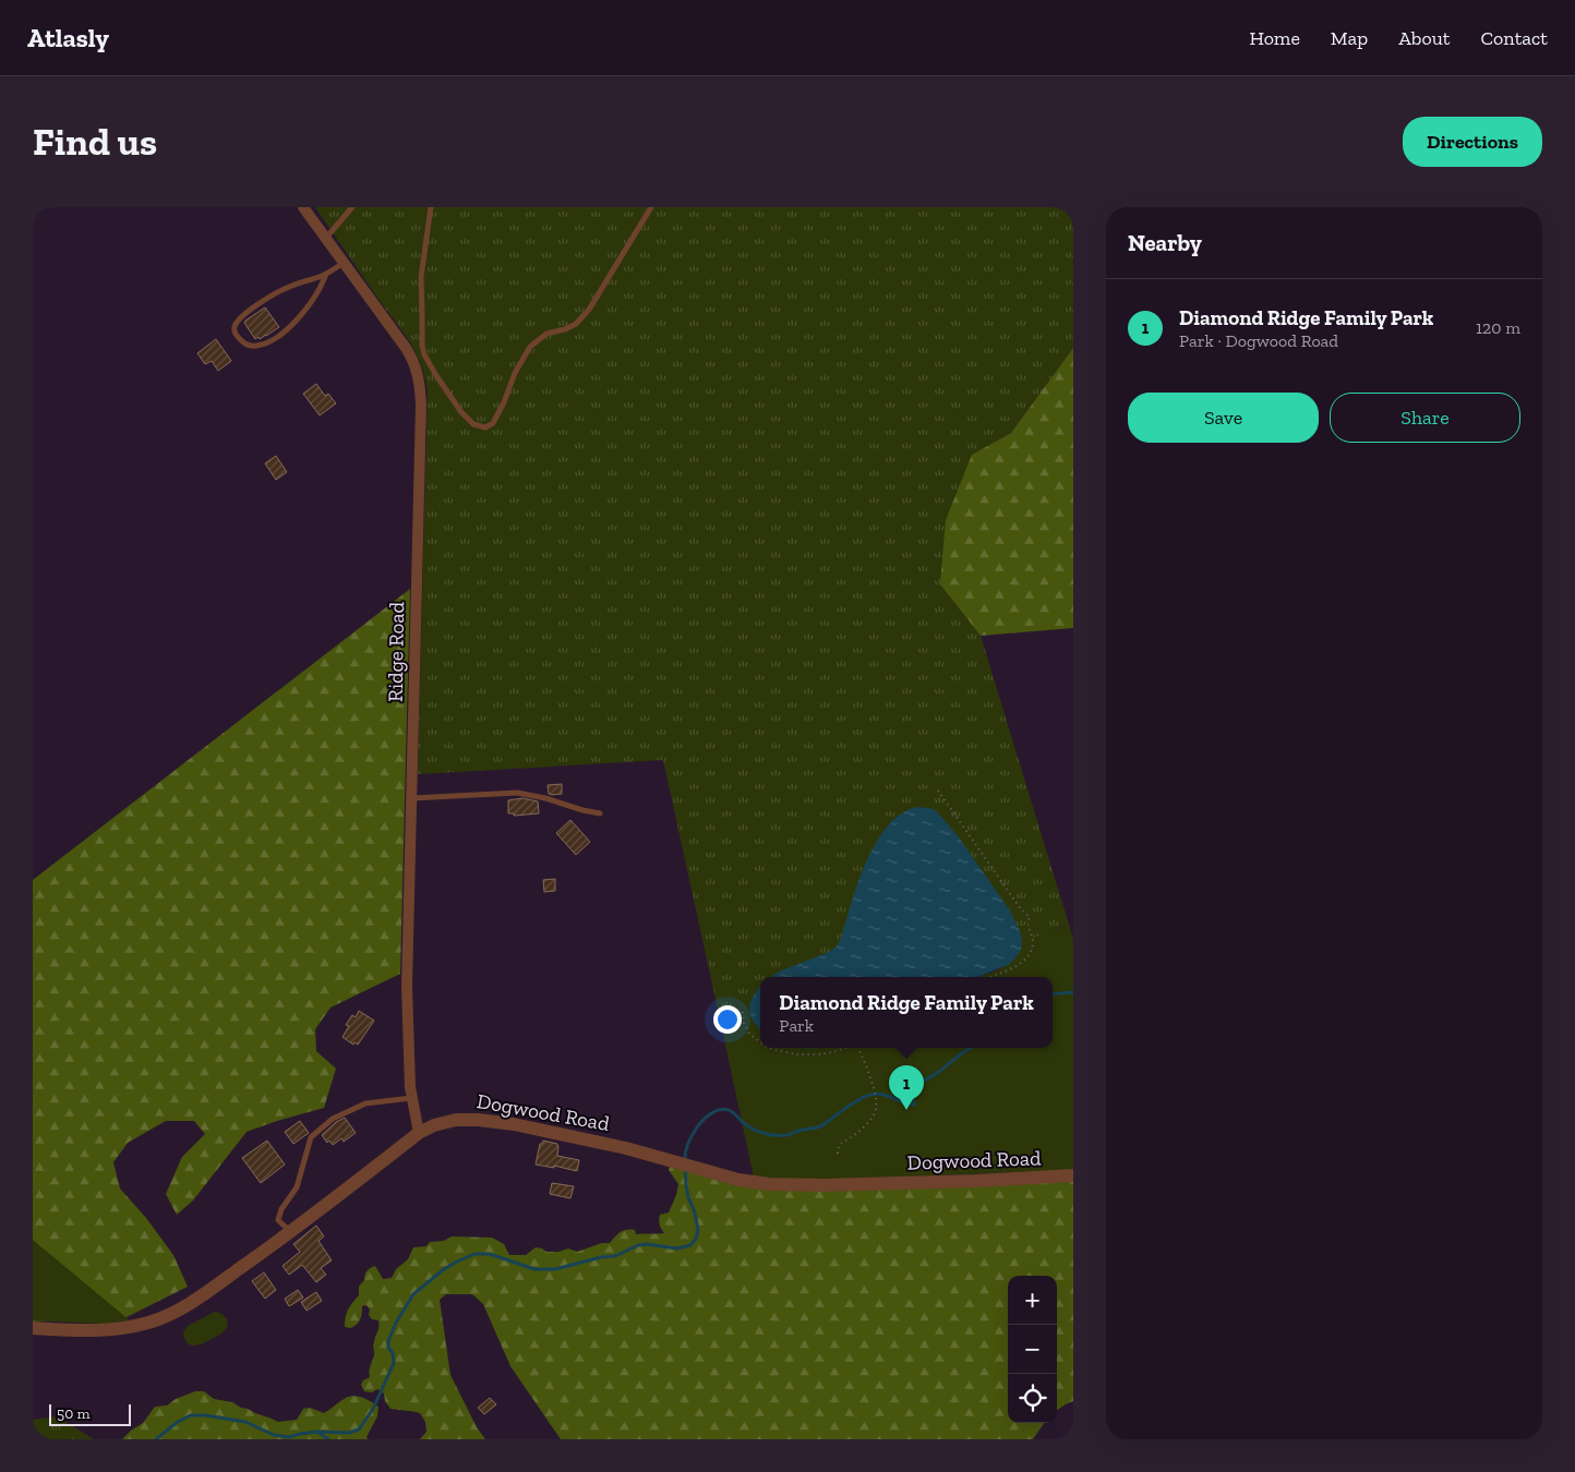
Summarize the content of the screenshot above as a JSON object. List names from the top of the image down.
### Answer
{
  "streets": {
    "street": ["Ridge Road", "Dogwood Road"]
  },
  "crossings": [
    ["Ridge Road", "Dogwood Road"]
  ],
  "scale_bar": "50 m",
  "page": {
    "header": "Atlasly",
    "nav": [
      "Home",
      "Map",
      "About",
      "Contact"
    ],
    "buttons": [
      "Directions",
      ["Save", "Share"]
    ],
    "title": "Find us",
    "heading": "Nearby",
    "list": [
      {
        "mark": "1",
        "name": "Diamond Ridge Family Park",
        "note": "Park · Dogwood Road",
        "value": "120 m"
      }
    ],
    "popup": ["Diamond Ridge Family Park", "Park"],
    "pins": "1",
    "map_buttons": ["+", "−"],
    "scale": "50 m"
  }
}
